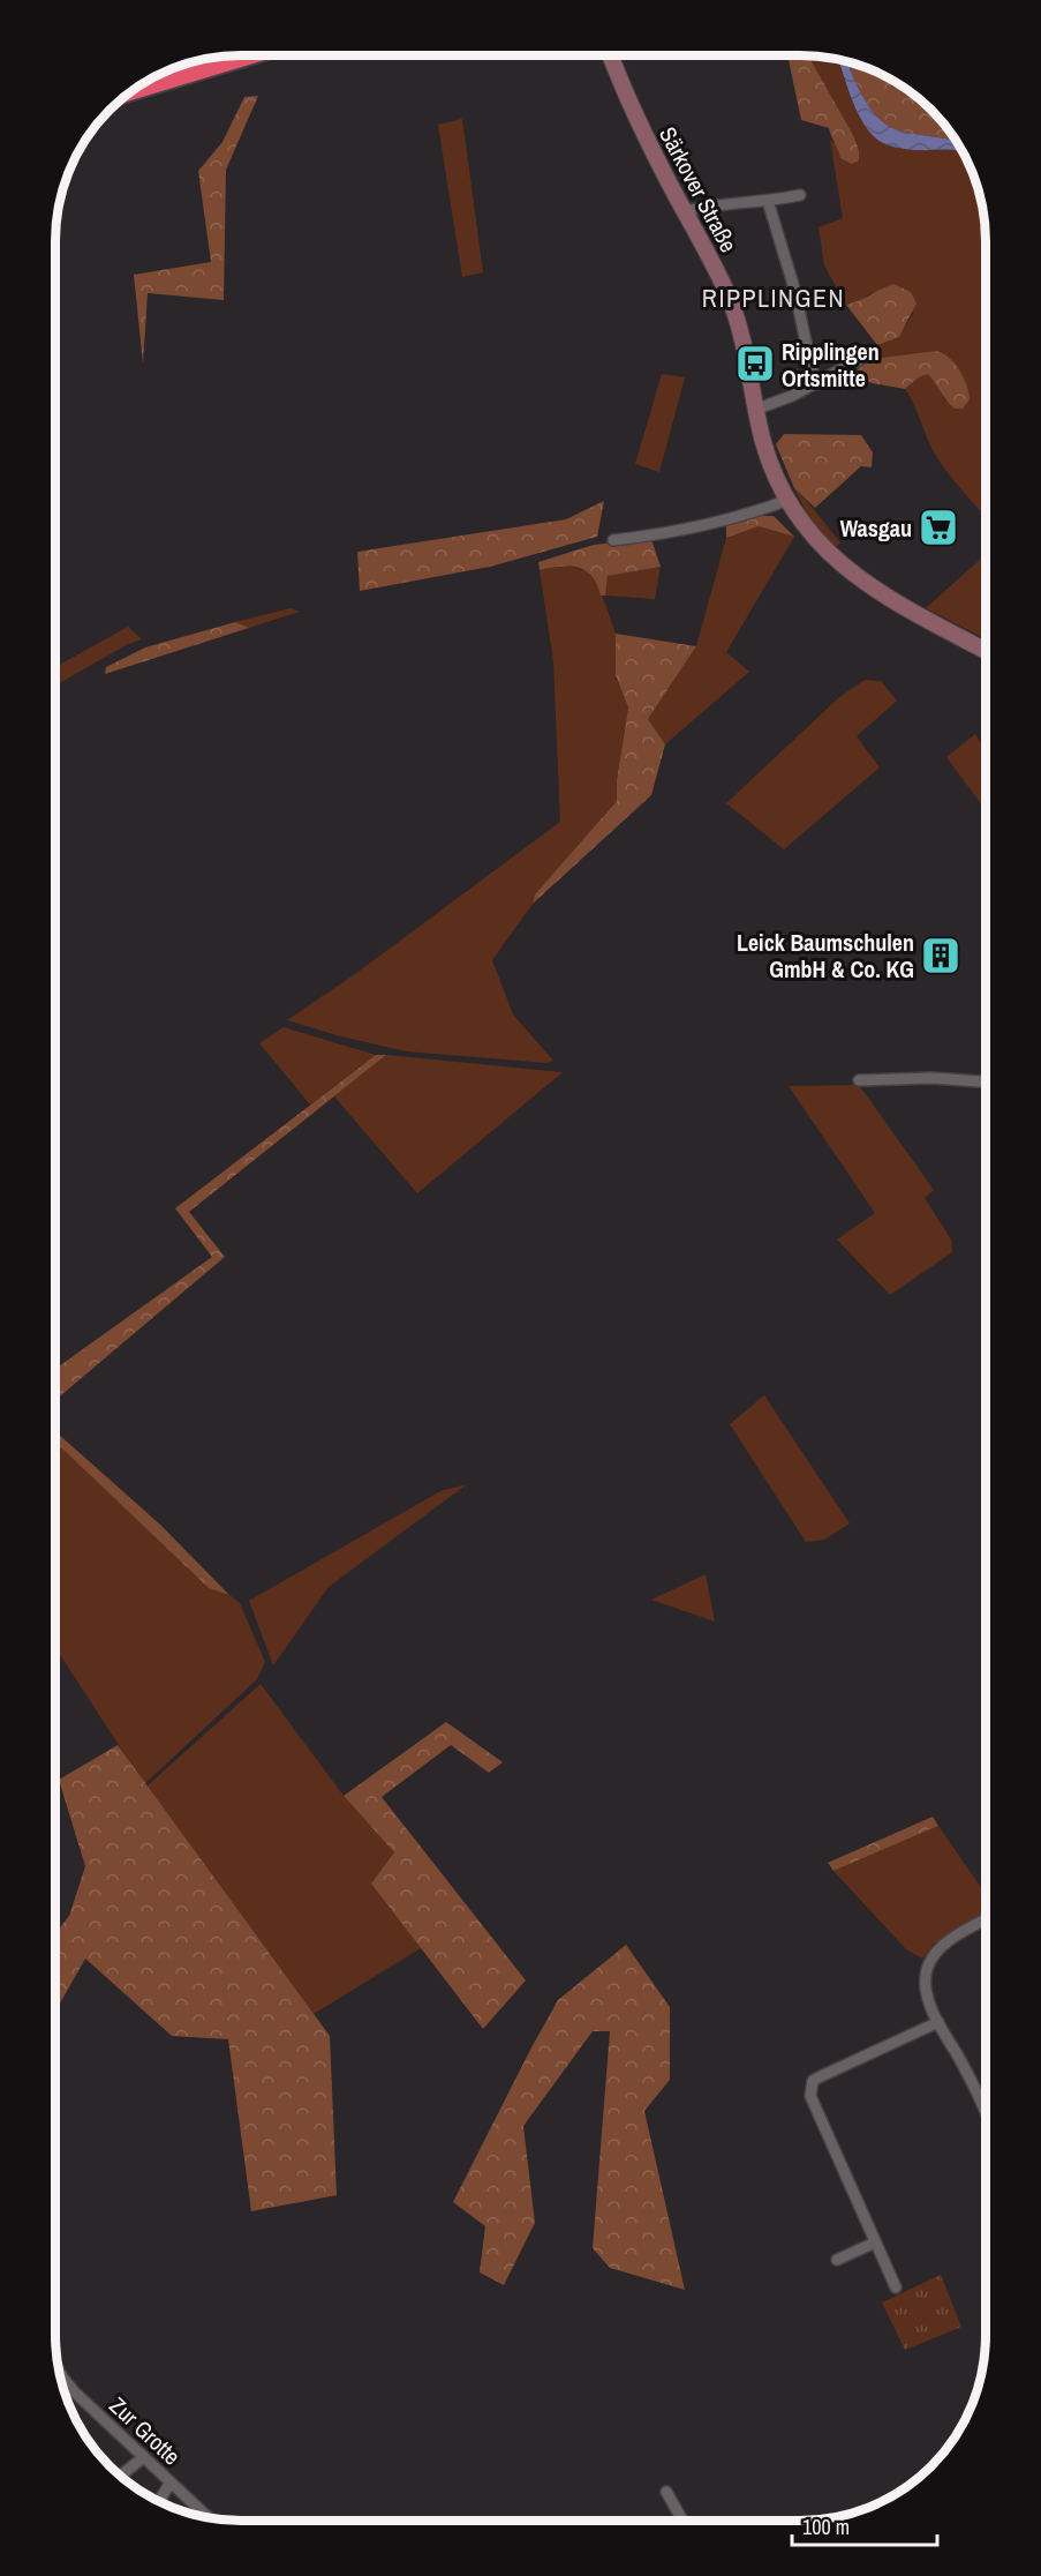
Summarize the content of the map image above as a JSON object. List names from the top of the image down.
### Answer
{
  "streets": {
    "main road": ["Särkover Straße"],
    "street": ["Zur Grotte"]
  },
  "districts": ["RIPPLINGEN"],
  "places": {
    "bus stop": ["Ripplingen Ortsmitte"],
    "supermarket": ["Wasgau"],
    "building": ["Leick Baumschulen GmbH & Co. KG"]
  },
  "scale_bar": "100 m"
}
